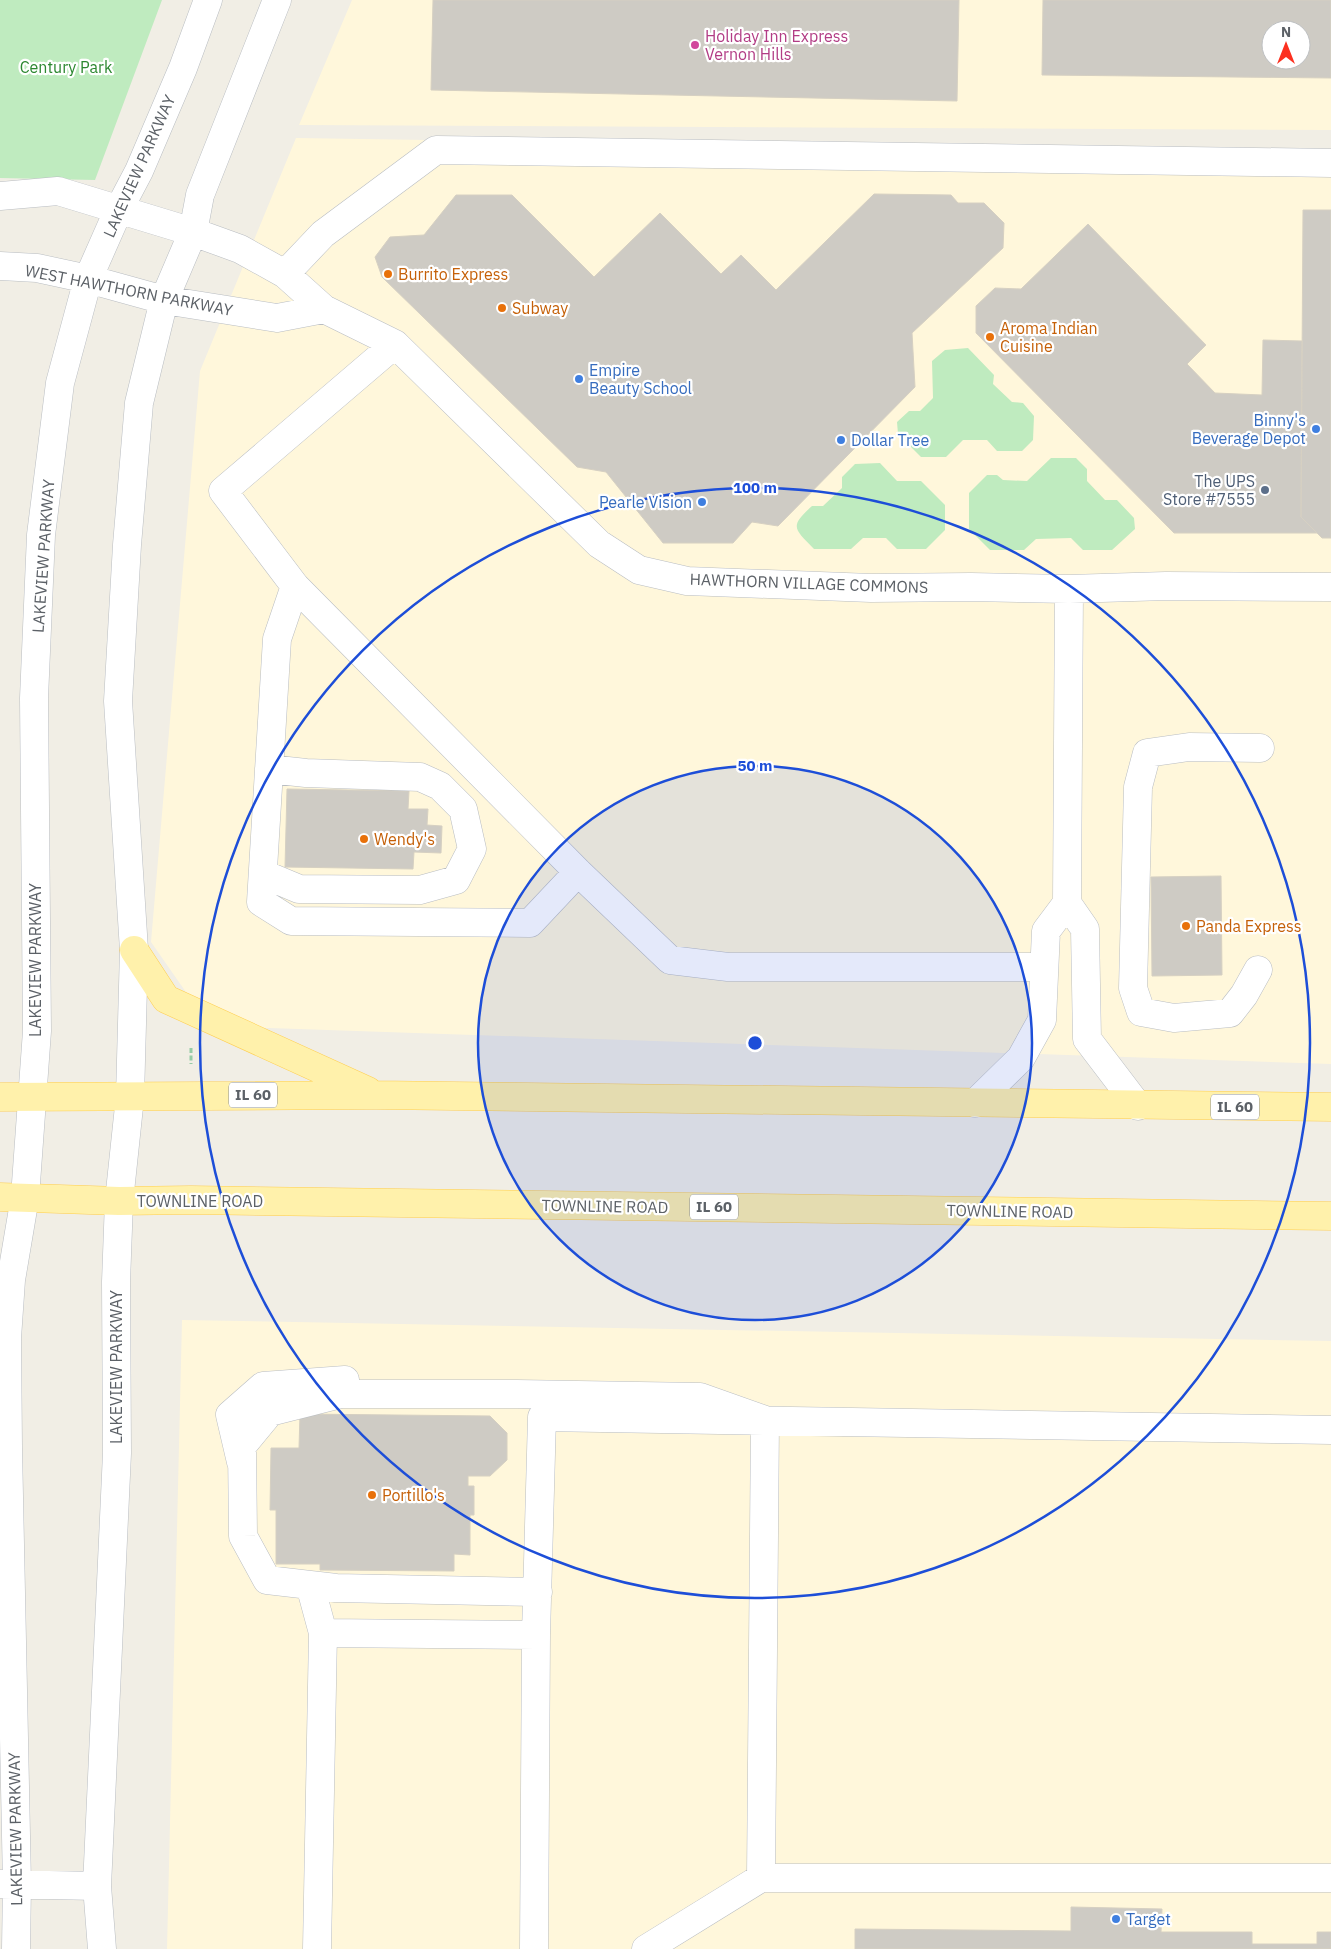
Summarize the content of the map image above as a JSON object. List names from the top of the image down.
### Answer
{
  "streets": {
    "main road": ["IL 60", "TOWNLINE ROAD"],
    "street": ["LAKEVIEW PARKWAY", "WEST HAWTHORN PARKWAY", "HAWTHORN VILLAGE COMMONS"]
  },
  "crossings": [
    ["LAKEVIEW PARKWAY", "WEST HAWTHORN PARKWAY"],
    ["LAKEVIEW PARKWAY", "IL 60"],
    ["LAKEVIEW PARKWAY", "TOWNLINE ROAD"],
    ["WEST HAWTHORN PARKWAY", "HAWTHORN VILLAGE COMMONS"]
  ],
  "parks": ["Century Park"],
  "places": [
    "Holiday Inn Express Vernon Hills",
    "Burrito Express",
    "Subway",
    "Aroma Indian Cuisine",
    "Empire Beauty School",
    "Binny's Beverage Depot",
    "Dollar Tree",
    "The UPS Store #7555",
    "Pearle Vision",
    "Wendy's",
    "Panda Express",
    "Portillo's",
    "Target"
  ],
  "north": "top",
  "rings": ["100 m", "50 m"]
}
